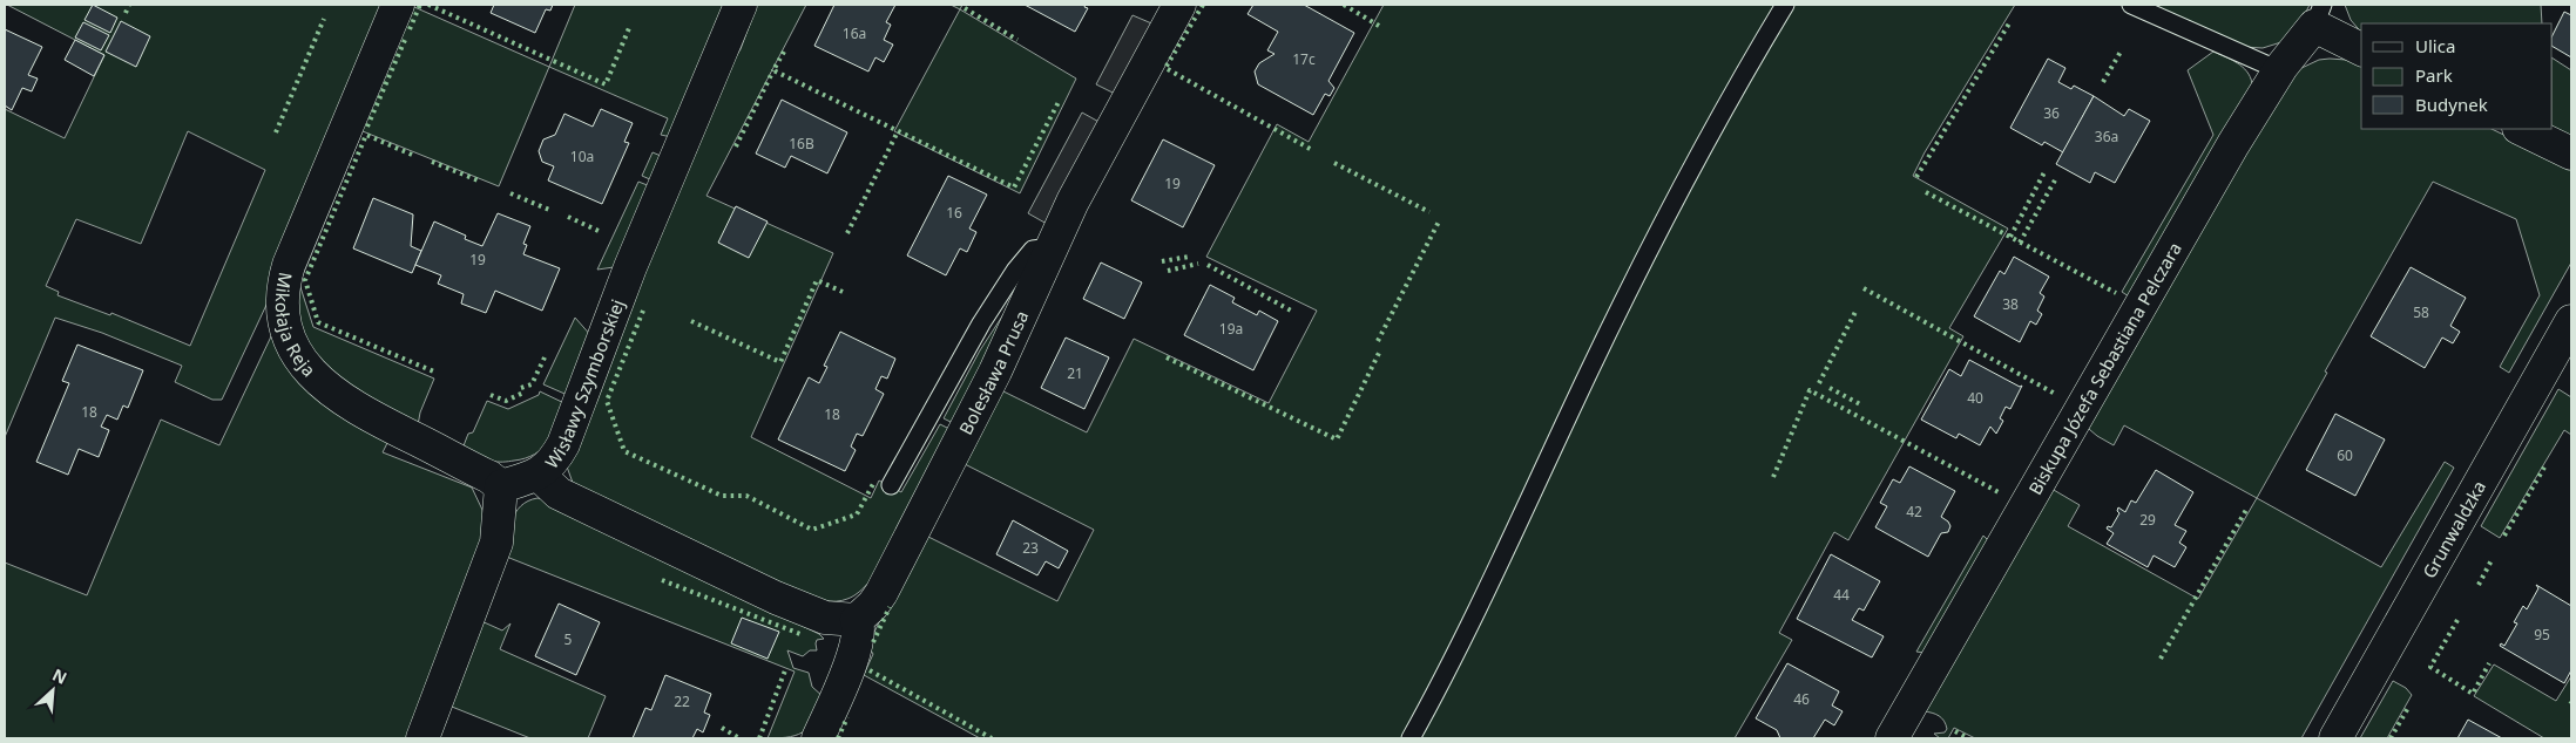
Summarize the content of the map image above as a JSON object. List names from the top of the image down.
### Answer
{
  "streets": {
    "street": [
      "Mikołaja Reja",
      "Biskupa Józefa Sebastiana Pelczara",
      "Bolesława Prusa",
      "Wisławy Szymborskiej",
      "Grunwaldzka"
    ]
  },
  "crossings": [
    ["Mikołaja Reja", "Wisławy Szymborskiej"]
  ],
  "house_numbers": [
    "16a",
    "17c",
    "36",
    "36a",
    "16B",
    "10a",
    "19",
    "16",
    "19",
    "38",
    "58",
    "19a",
    "21",
    "40",
    "18",
    "18",
    "60",
    "42",
    "29",
    "23",
    "44",
    "95",
    "5",
    "46",
    "22"
  ],
  "legend": ["Ulica", "Park", "Budynek"],
  "north": "top right"
}
